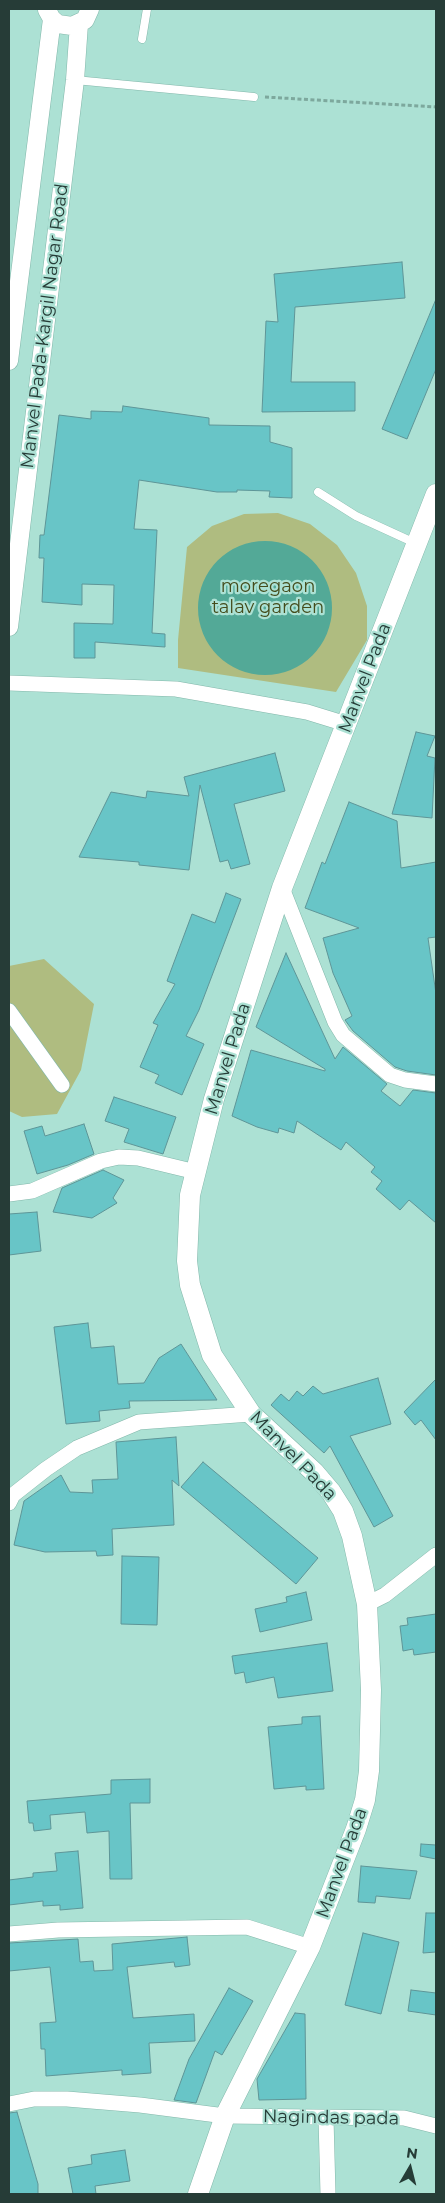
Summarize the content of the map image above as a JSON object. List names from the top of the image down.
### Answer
{
  "streets": {
    "main road": ["Manvel Pada"],
    "street": ["Manvel Pada-Kargil Nagar Road", "Nagindas pada"]
  },
  "crossings": [
    ["Manvel Pada", "Nagindas pada"]
  ],
  "parks": ["moregaon talav garden"],
  "north": "top"
}
